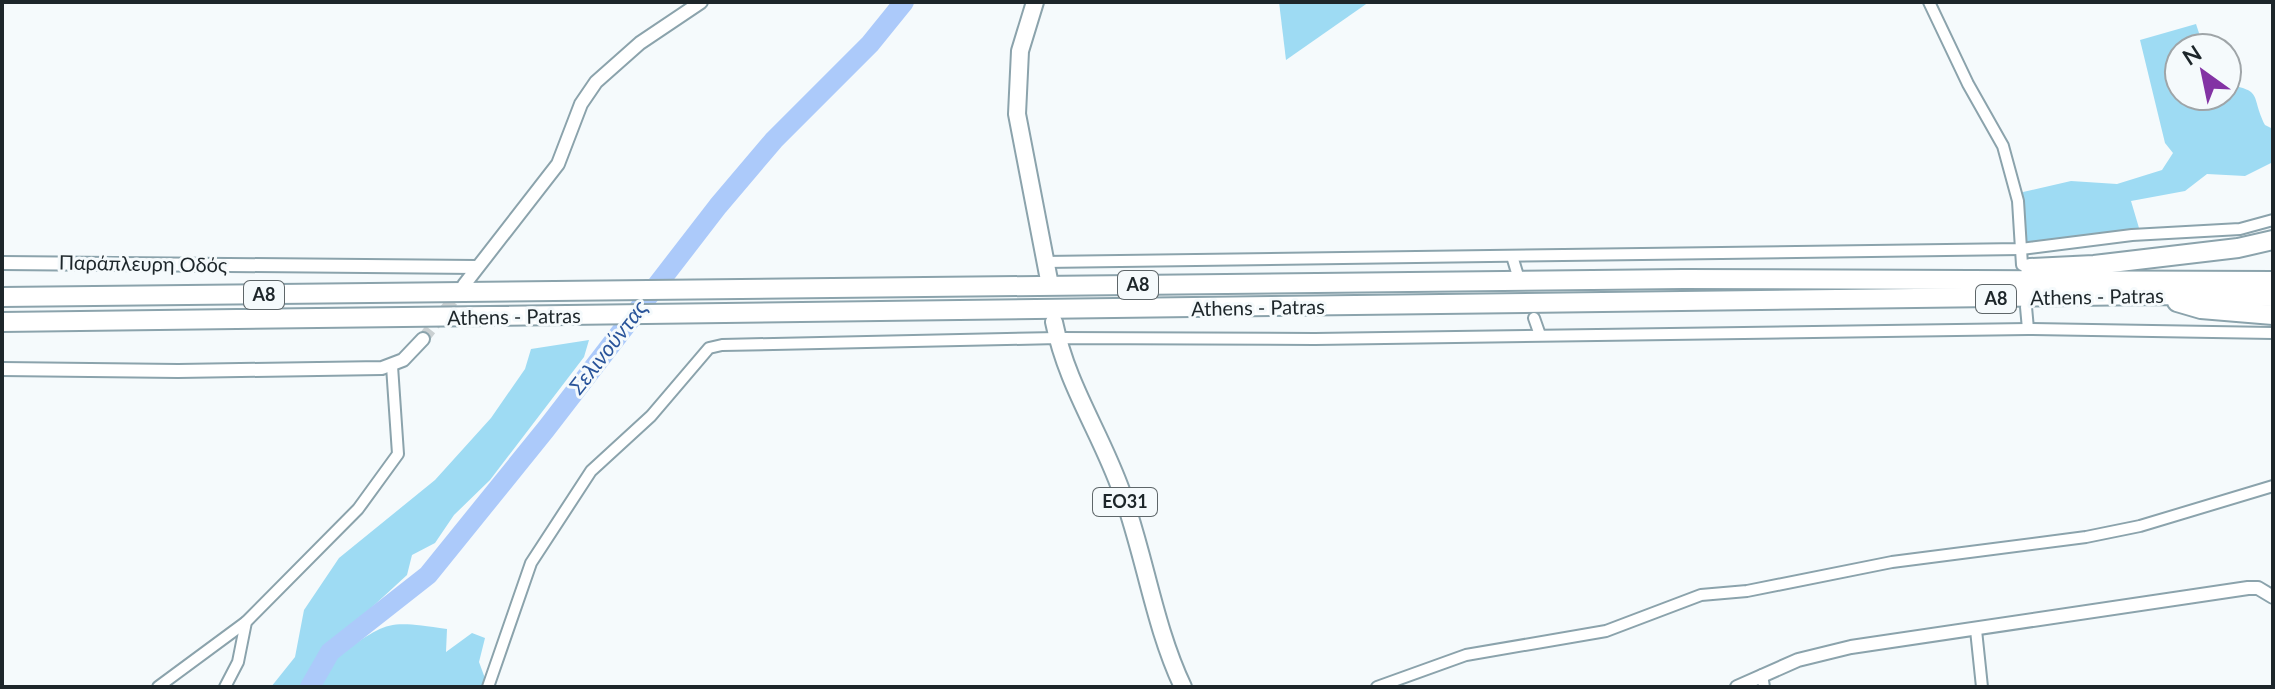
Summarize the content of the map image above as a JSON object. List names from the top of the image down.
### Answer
{
  "streets": {
    "highway": ["Α8", "Athens - Patras"],
    "main road": ["ΕΟ31"],
    "street": ["Παράπλευρη Οδός"]
  },
  "water": ["Σελινούντας"],
  "north": "top left"
}
